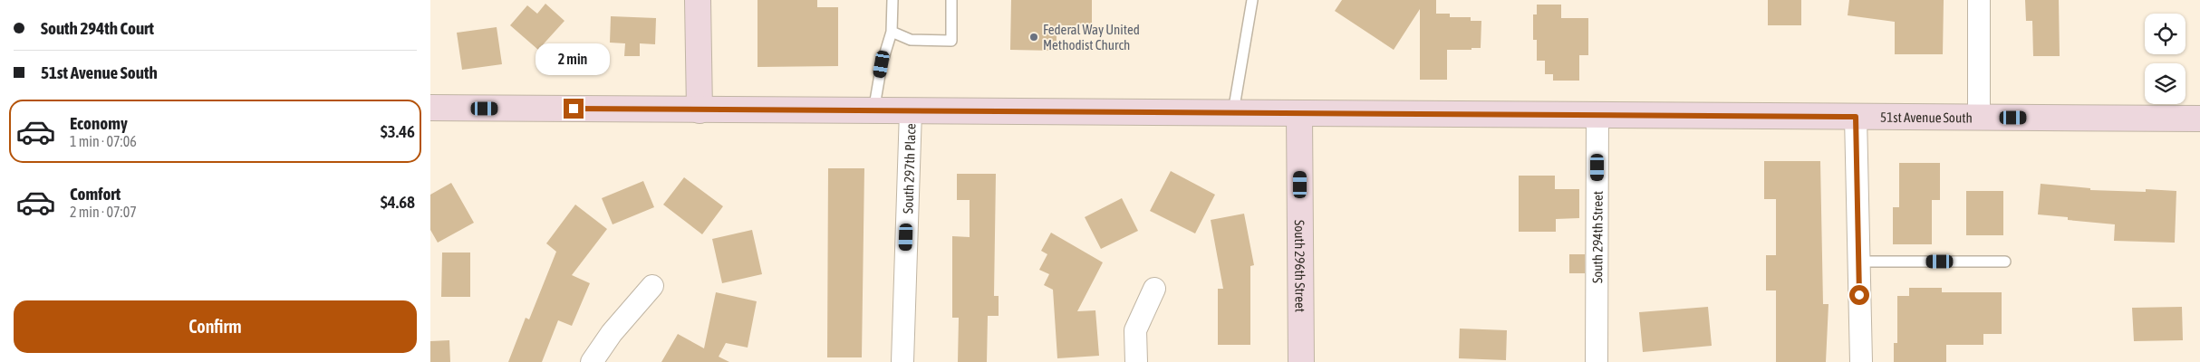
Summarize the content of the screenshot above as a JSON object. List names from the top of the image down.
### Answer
{
  "streets": {
    "main road": ["51st Avenue South", "South 296th Street"],
    "street": ["South 297th Place", "South 294th Street"]
  },
  "crossings": [
    ["51st Avenue South", "South 297th Place"],
    ["51st Avenue South", "South 294th Street"],
    ["51st Avenue South", "South 296th Street"]
  ],
  "places": ["Federal Way United Methodist Church"],
  "page": {
    "banner": ["South 294th Court", "51st Avenue South"],
    "bubble": "2 min",
    "list": [
      {
        "name": "Economy",
        "note": "1 min · 07:06",
        "value": "$3.46"
      },
      {
        "name": "Comfort",
        "note": "2 min · 07:07",
        "value": "$4.68"
      }
    ],
    "buttons": "Confirm"
  }
}
